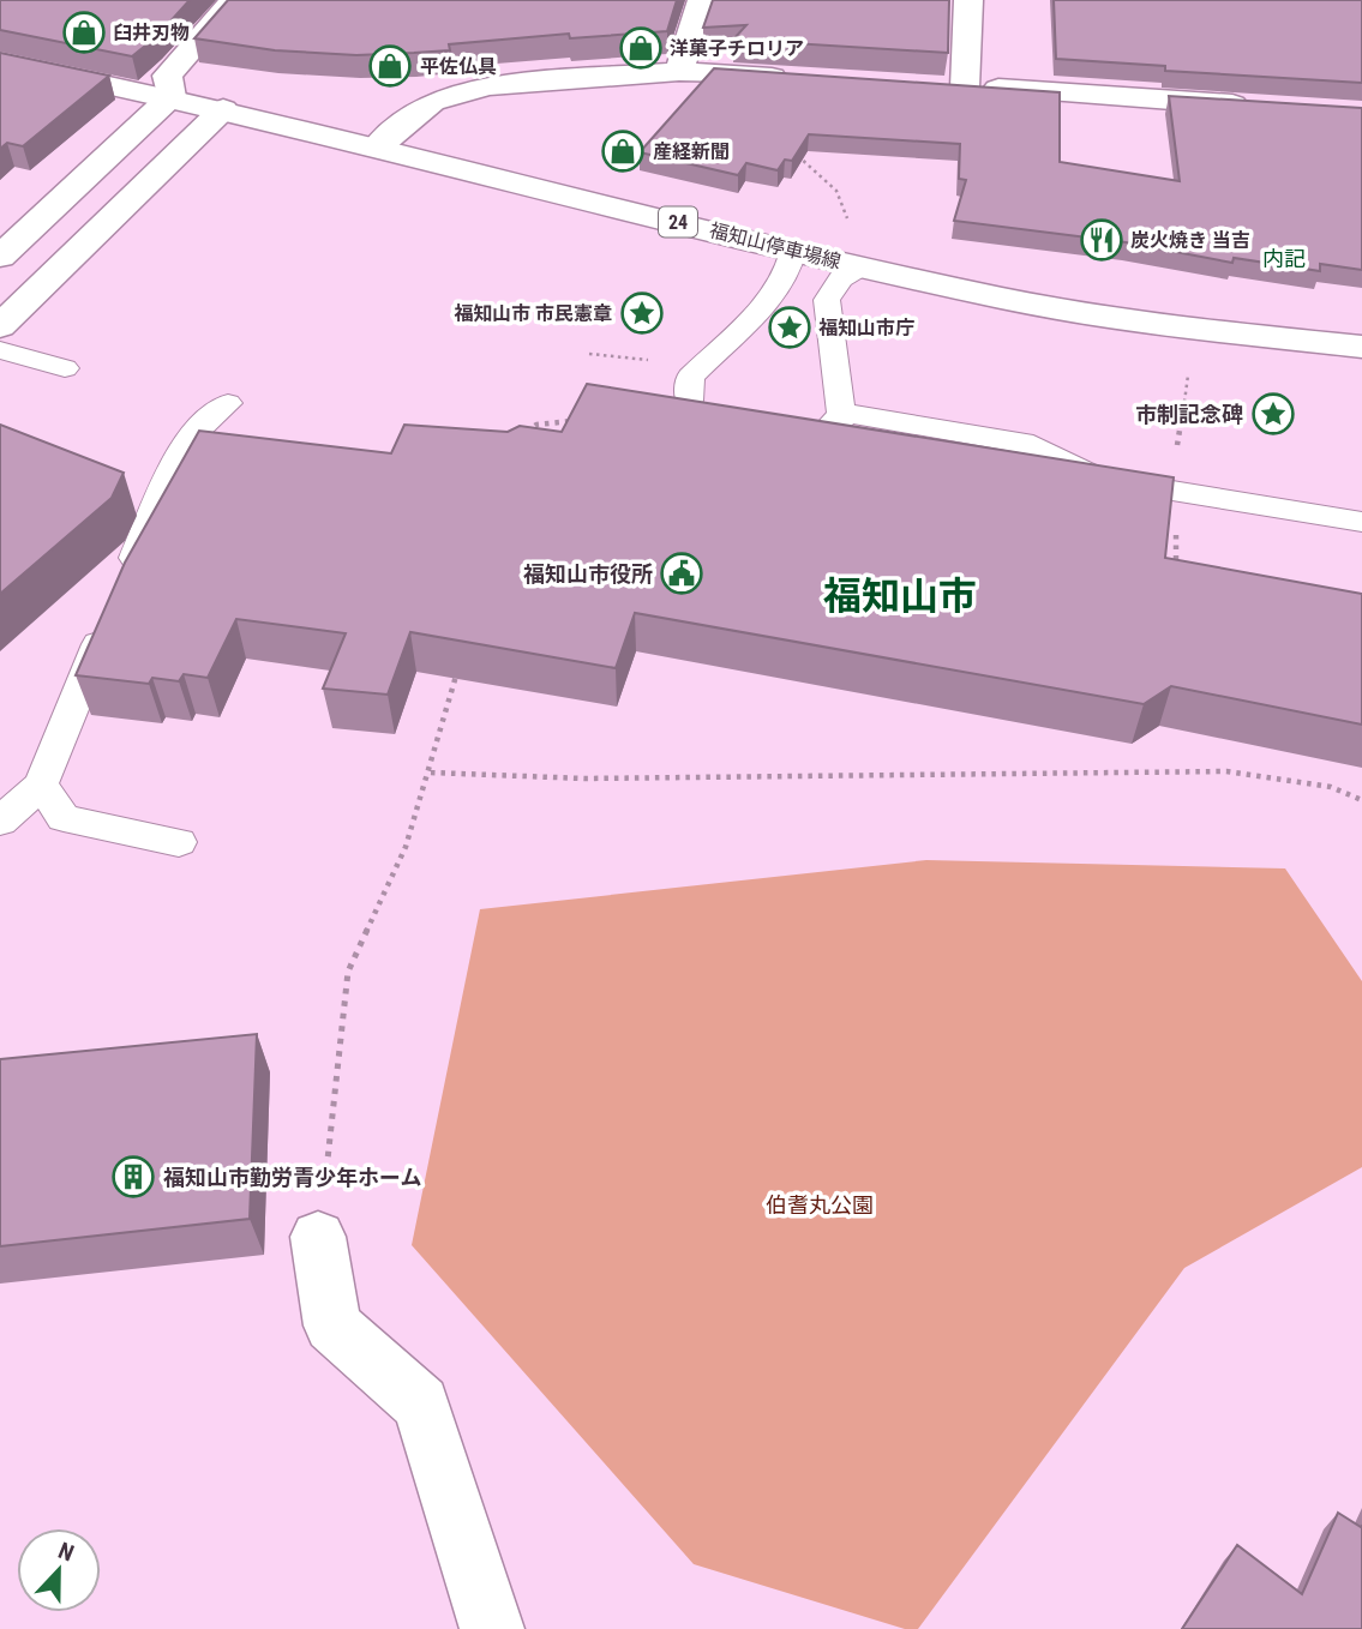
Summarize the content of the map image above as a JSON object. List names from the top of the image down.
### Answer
{
  "streets": {
    "street": ["24", "福知山停車場線"]
  },
  "districts": ["内記", "福知山市"],
  "parks": ["伯耆丸公園"],
  "places": {
    "shop": [
      "臼井刃物",
      "洋菓子チロリア",
      "平佐仏具",
      "産経新聞"
    ],
    "restaurant": ["炭火焼き 当吉"],
    "place": ["福知山市 市民憲章", "福知山市庁", "市制記念碑"],
    "public building": ["福知山市役所"],
    "building": ["福知山市勤労青少年ホーム"]
  },
  "north": "top"
}
